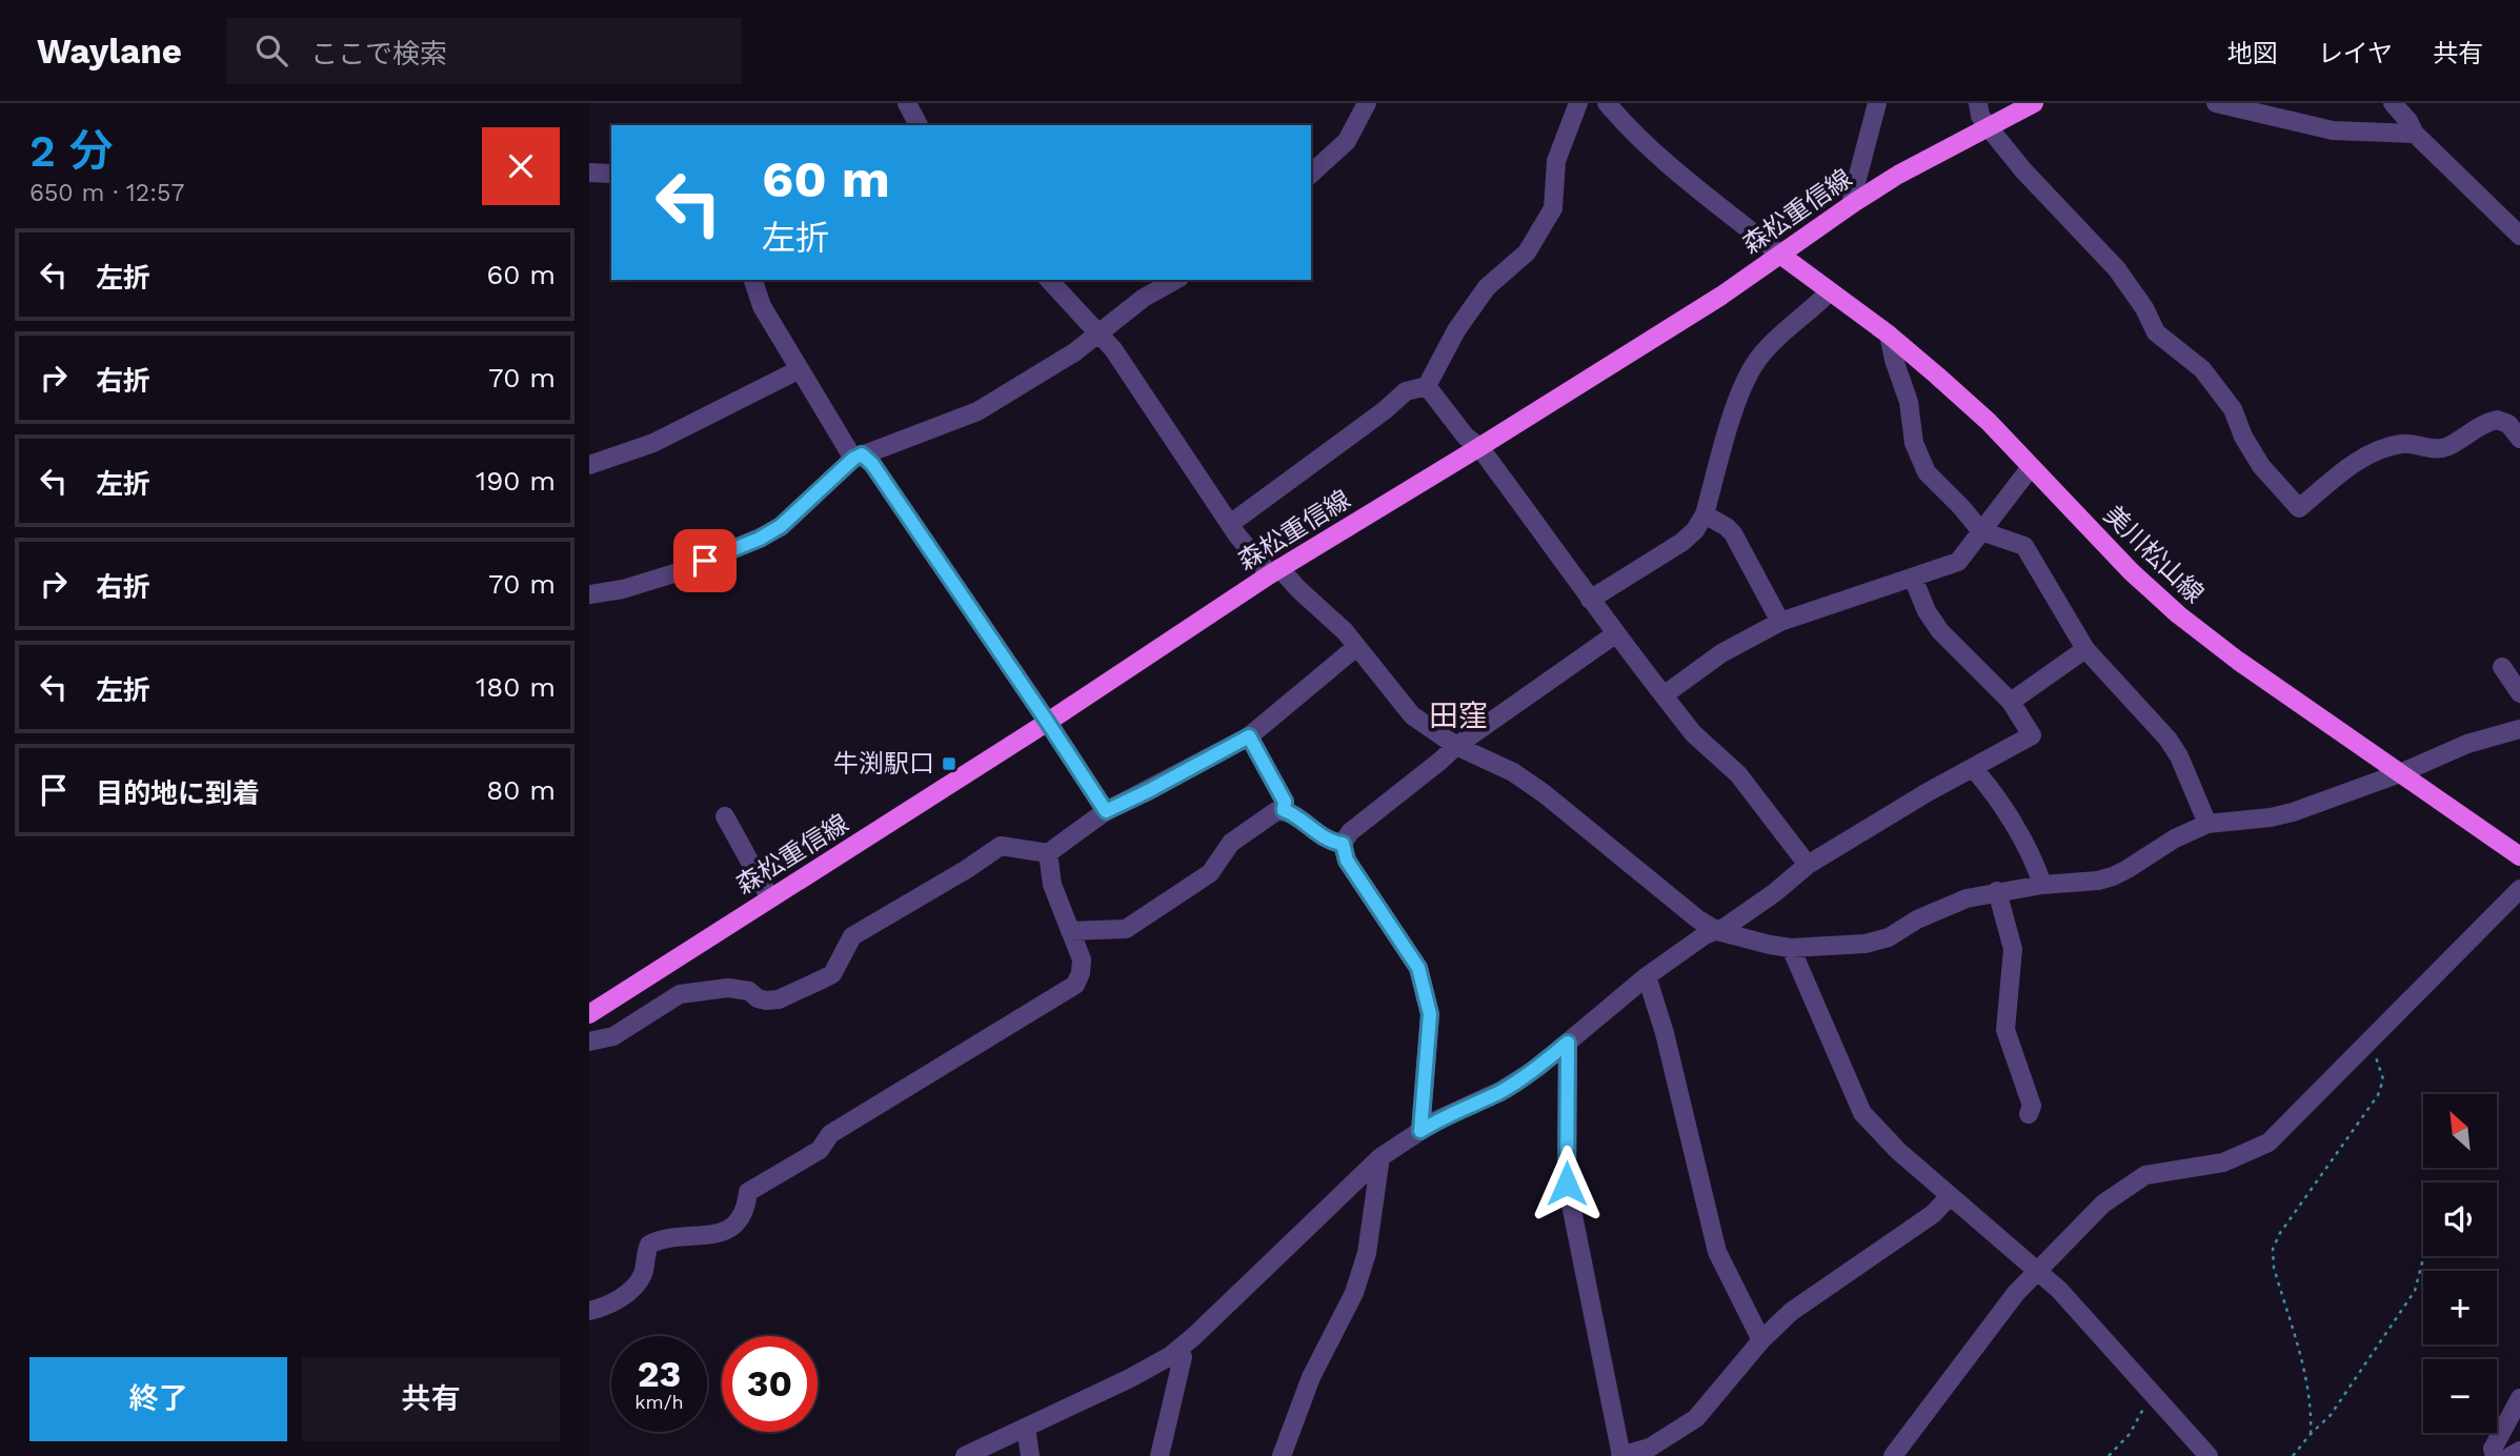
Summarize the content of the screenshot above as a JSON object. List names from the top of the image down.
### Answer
{
  "streets": {
    "main road": ["森松重信線", "美川松山線"]
  },
  "crossings": [
    ["森松重信線", "美川松山線"]
  ],
  "districts": ["田窪"],
  "places": {
    "transit": ["牛渕駅口"]
  },
  "north": "top left",
  "page": {
    "header": "Waylane",
    "search": "ここで検索",
    "nav": ["地図", "レイヤ", "共有"],
    "heading": ["2 分", "650 m · 12:57"],
    "turn": ["60 m", "左折"],
    "list": [
      {
        "name": "左折",
        "value": "60 m"
      },
      {
        "name": "右折",
        "value": "70 m"
      },
      {
        "name": "左折",
        "value": "190 m"
      },
      {
        "name": "右折",
        "value": "70 m"
      },
      {
        "name": "左折",
        "value": "180 m"
      },
      {
        "name": "目的地に到着",
        "value": "80 m"
      }
    ],
    "map_buttons": ["+", "−"],
    "speed": "23 km/h",
    "limit": "30",
    "buttons": ["終了", "共有"]
  }
}
